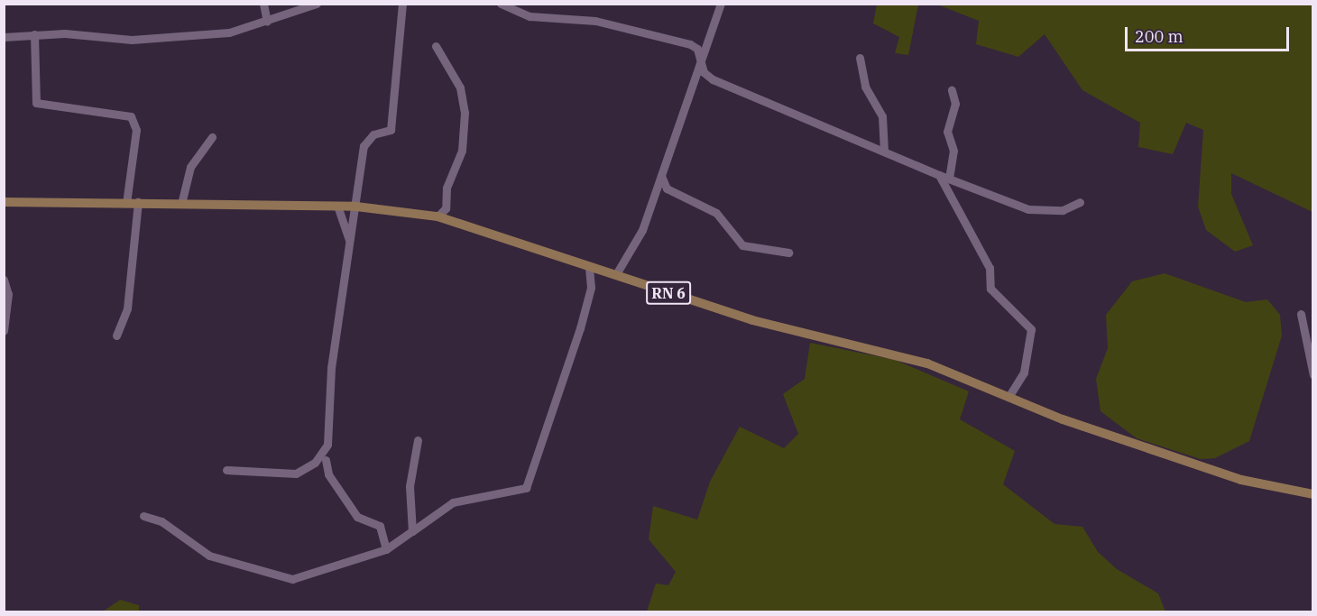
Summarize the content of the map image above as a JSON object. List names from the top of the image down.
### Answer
{
  "streets": {
    "main road": ["RN 6"]
  },
  "scale_bar": "200 m"
}
